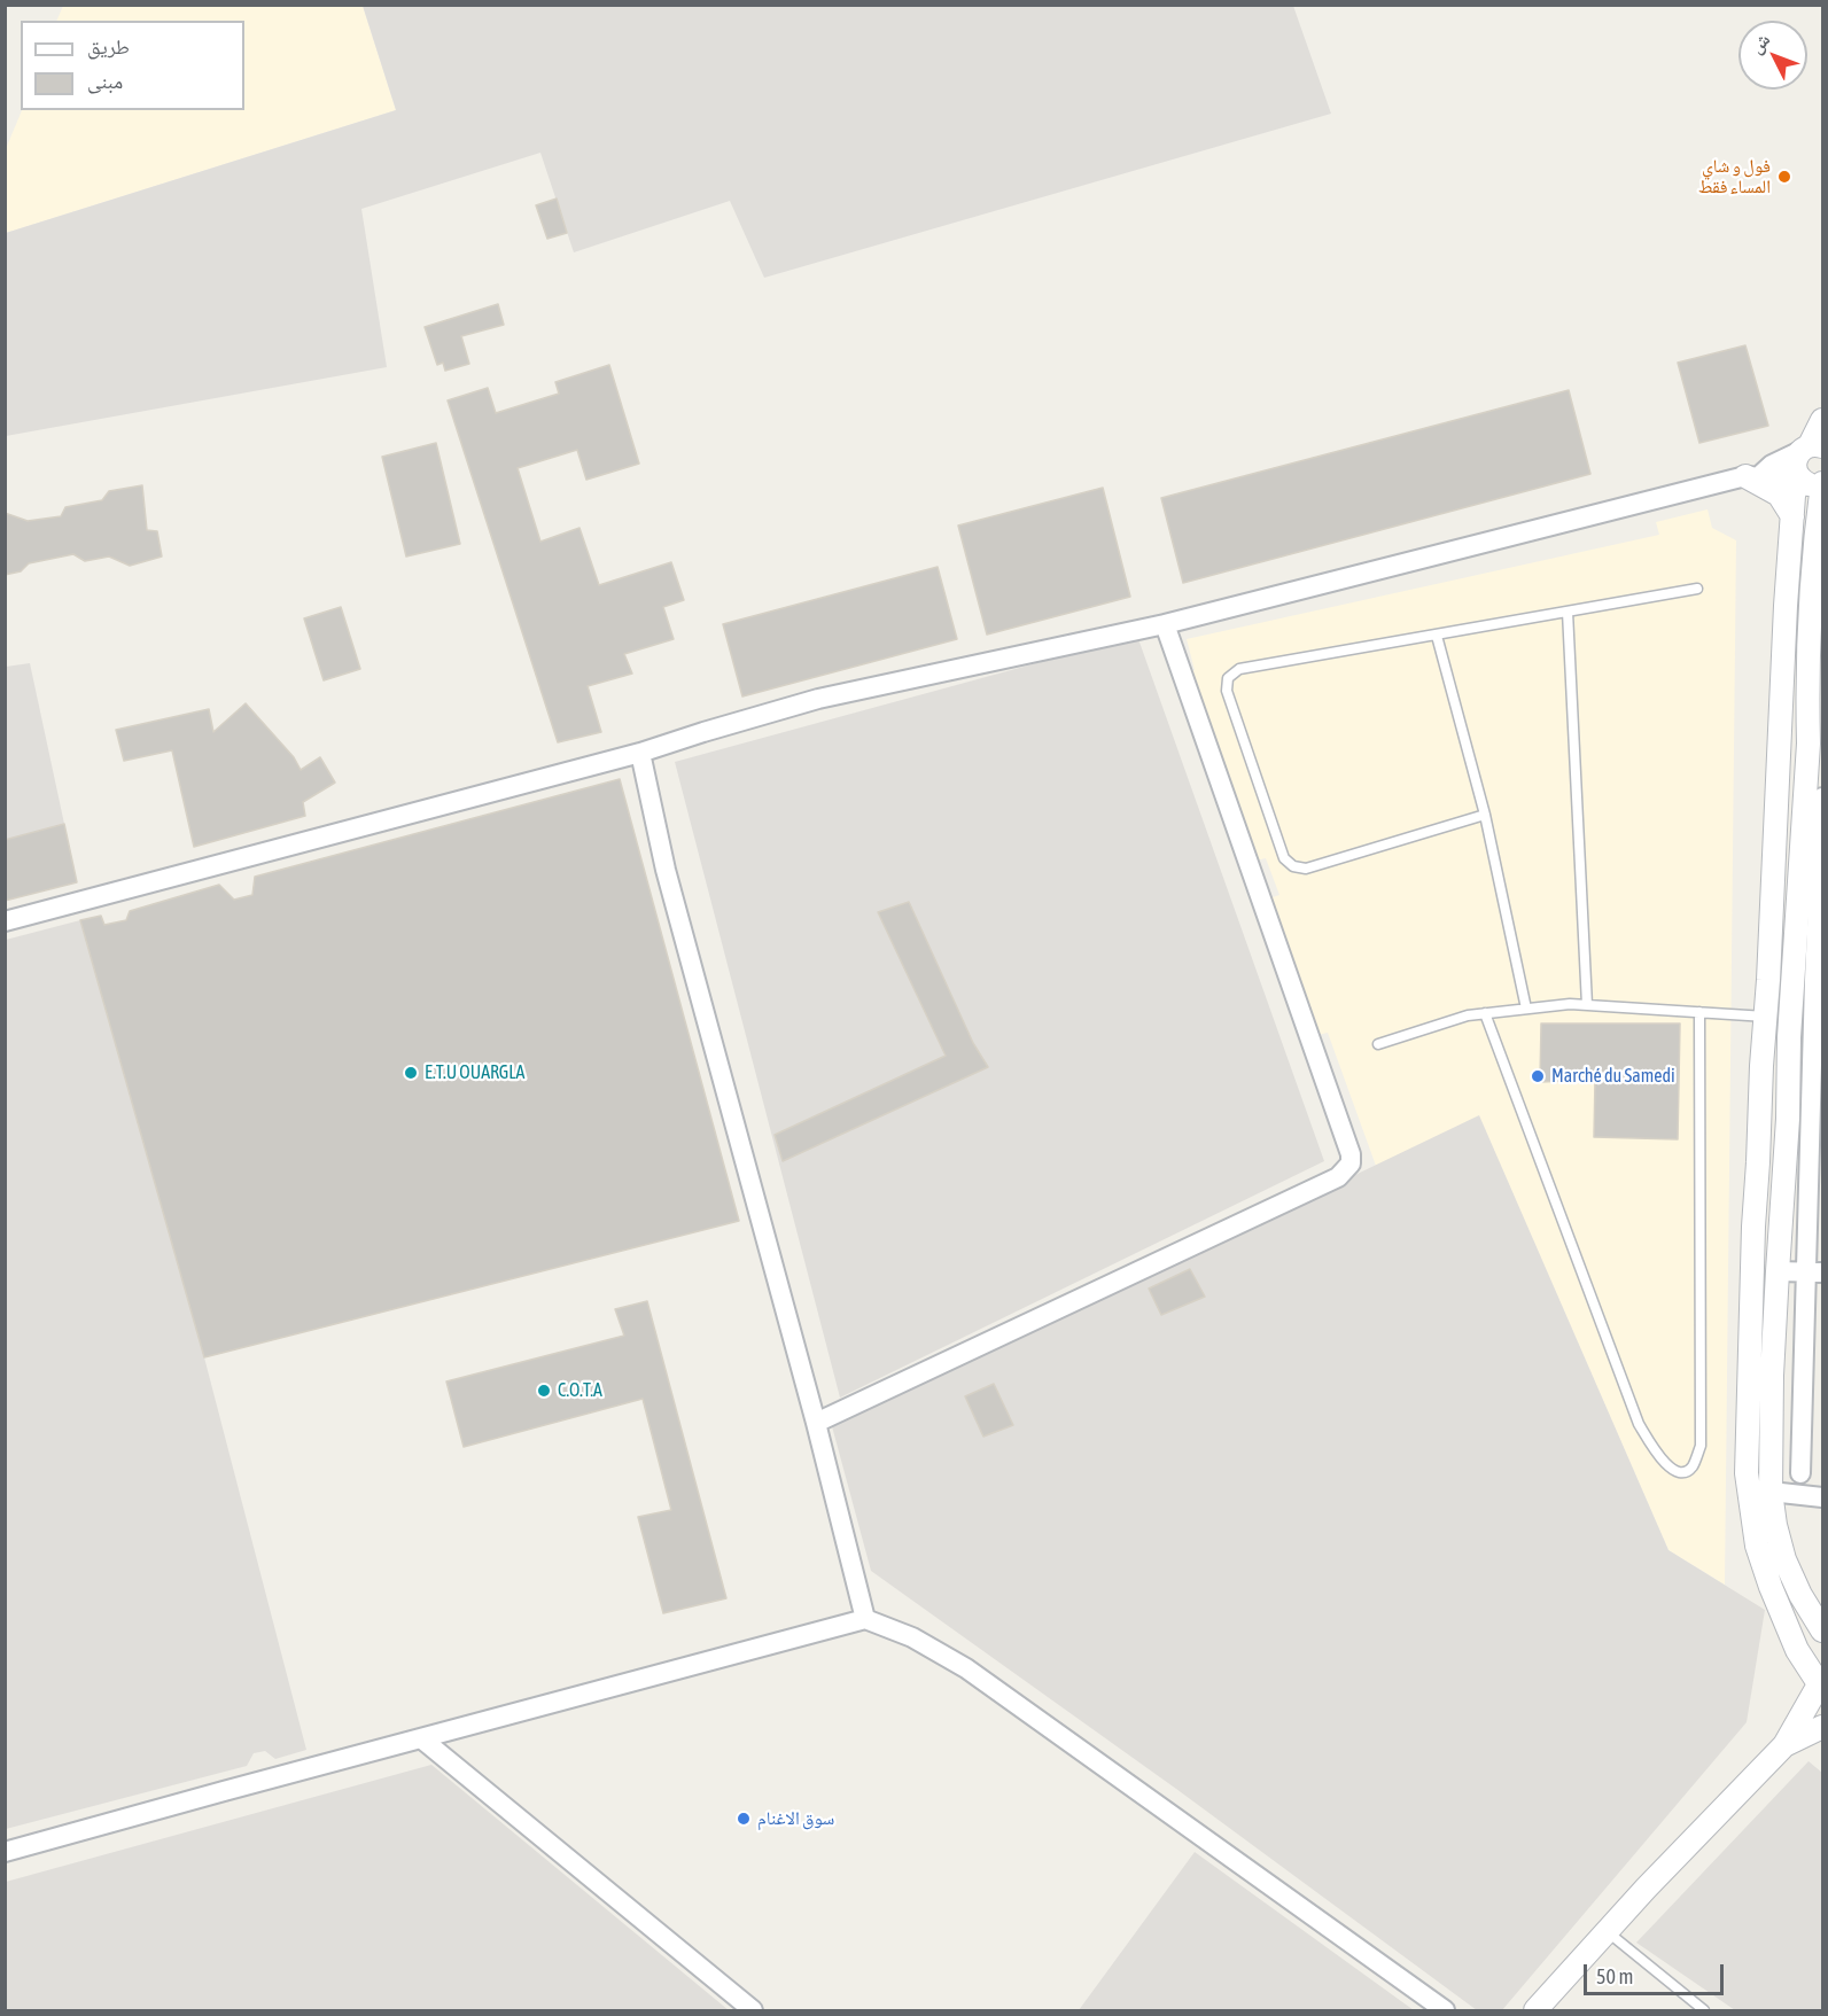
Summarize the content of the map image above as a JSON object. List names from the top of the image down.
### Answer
{
  "places": [
    "فول و شاي المساء فقط",
    "E.T.U OUARGLA",
    "Marché du Samedi",
    "C.O.T.A",
    "سوق الاغنام"
  ],
  "legend": ["طريق", "مبنى"],
  "scale_bar": "50 m",
  "north": "top left"
}
